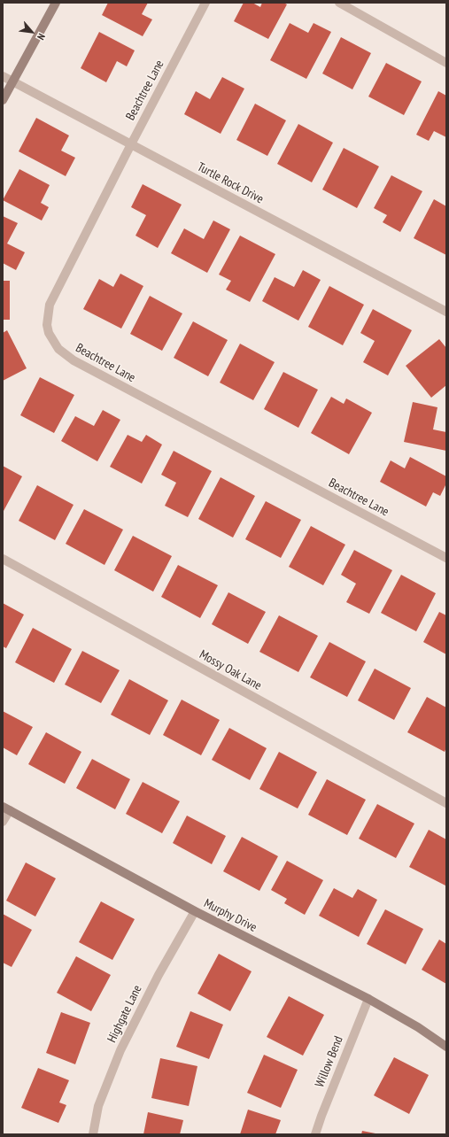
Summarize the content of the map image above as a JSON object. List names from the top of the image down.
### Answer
{
  "streets": {
    "street": [
      "Beachtree Lane",
      "Turtle Rock Drive",
      "Mossy Oak Lane",
      "Murphy Drive",
      "Highgate Lane",
      "Willow Bend"
    ]
  },
  "crossings": [
    ["Beachtree Lane", "Turtle Rock Drive"],
    ["Murphy Drive", "Highgate Lane"],
    ["Murphy Drive", "Willow Bend"]
  ],
  "north": "bottom right"
}
